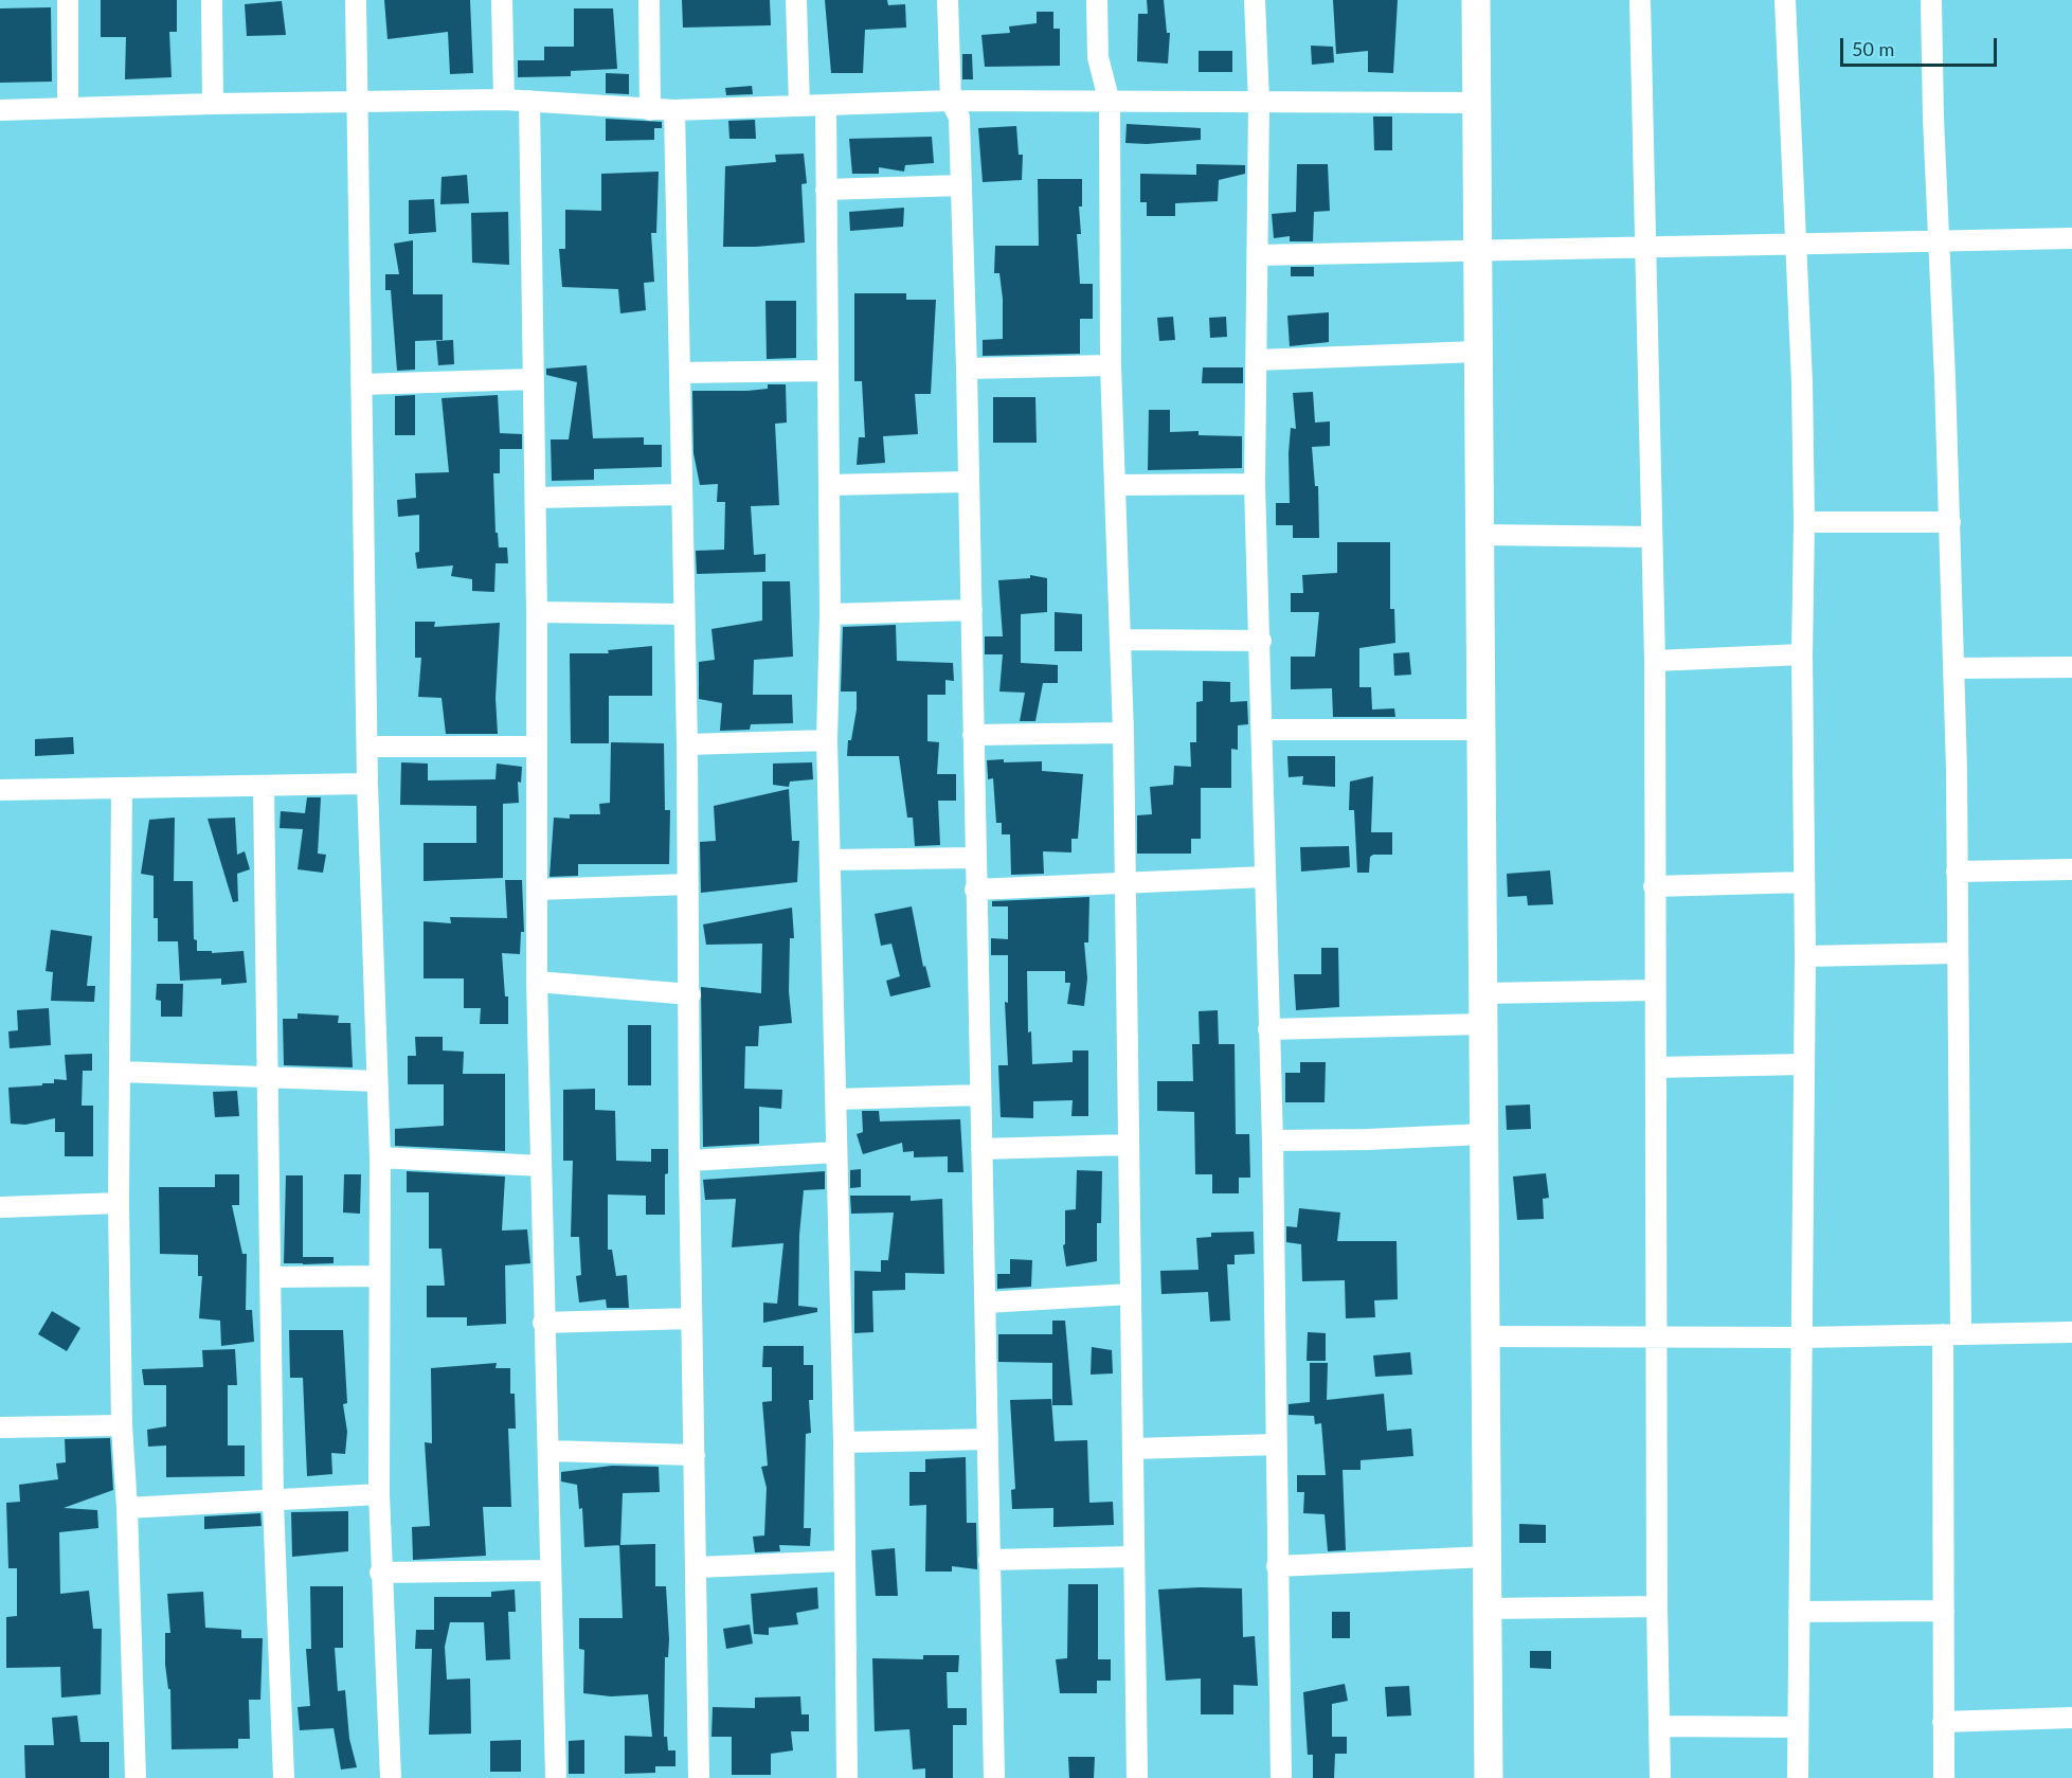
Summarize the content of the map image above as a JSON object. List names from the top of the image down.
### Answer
{
  "scale_bar": "50 m"
}
